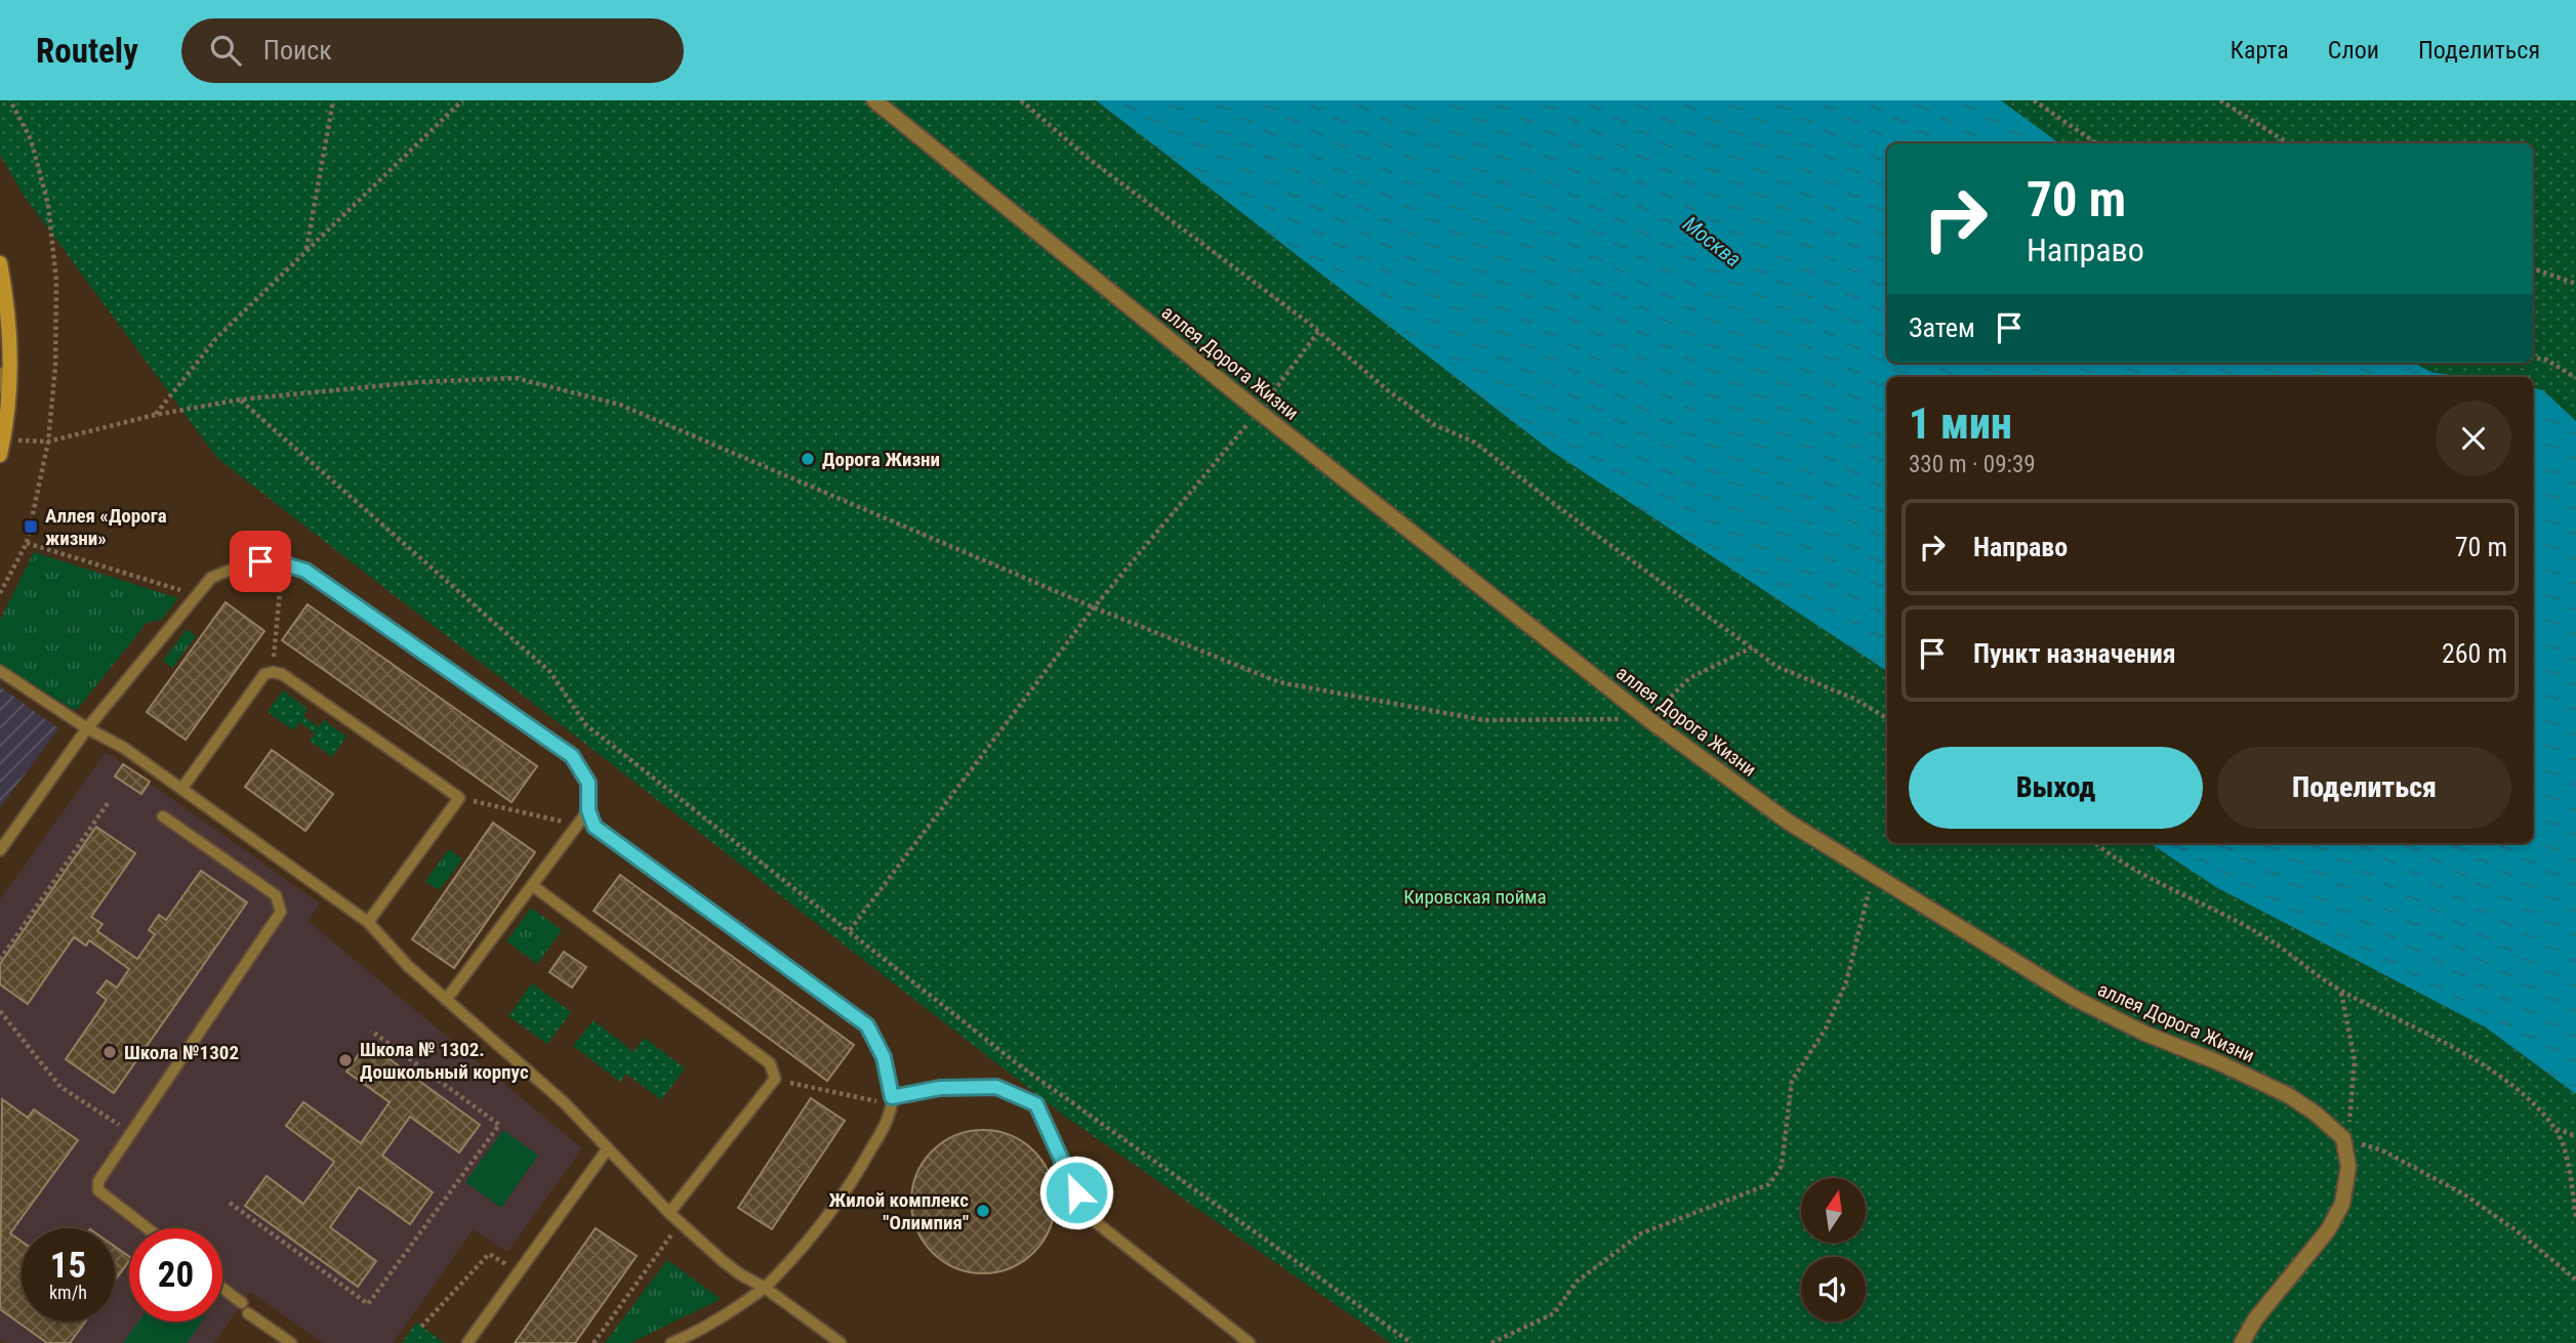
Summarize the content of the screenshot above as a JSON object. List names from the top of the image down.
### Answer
{
  "streets": {
    "street": ["аллея Дорога Жизни"]
  },
  "water": ["Москва"],
  "parks": ["Кировская пойма"],
  "places": {
    "other": [
      "Дорога Жизни",
      "Школа №1302",
      "Школа № 1302. Дошкольный корпус",
      "Жилой комплекс \"Олимпия\""
    ],
    "transit": ["Аллея «Дорога жизни»"]
  },
  "north": "top",
  "page": {
    "header": "Routely",
    "search": "Поиск",
    "nav": ["Карта", "Слои", "Поделиться"],
    "turn": ["70 m", "Направо"],
    "then": "Затем",
    "heading": ["1 мин", "330 m · 09:39"],
    "list": [
      {
        "name": "Направо",
        "value": "70 m"
      },
      {
        "name": "Пункт назначения",
        "value": "260 m"
      }
    ],
    "buttons": ["Выход", "Поделиться"],
    "speed": "15 km/h",
    "limit": "20"
  }
}
